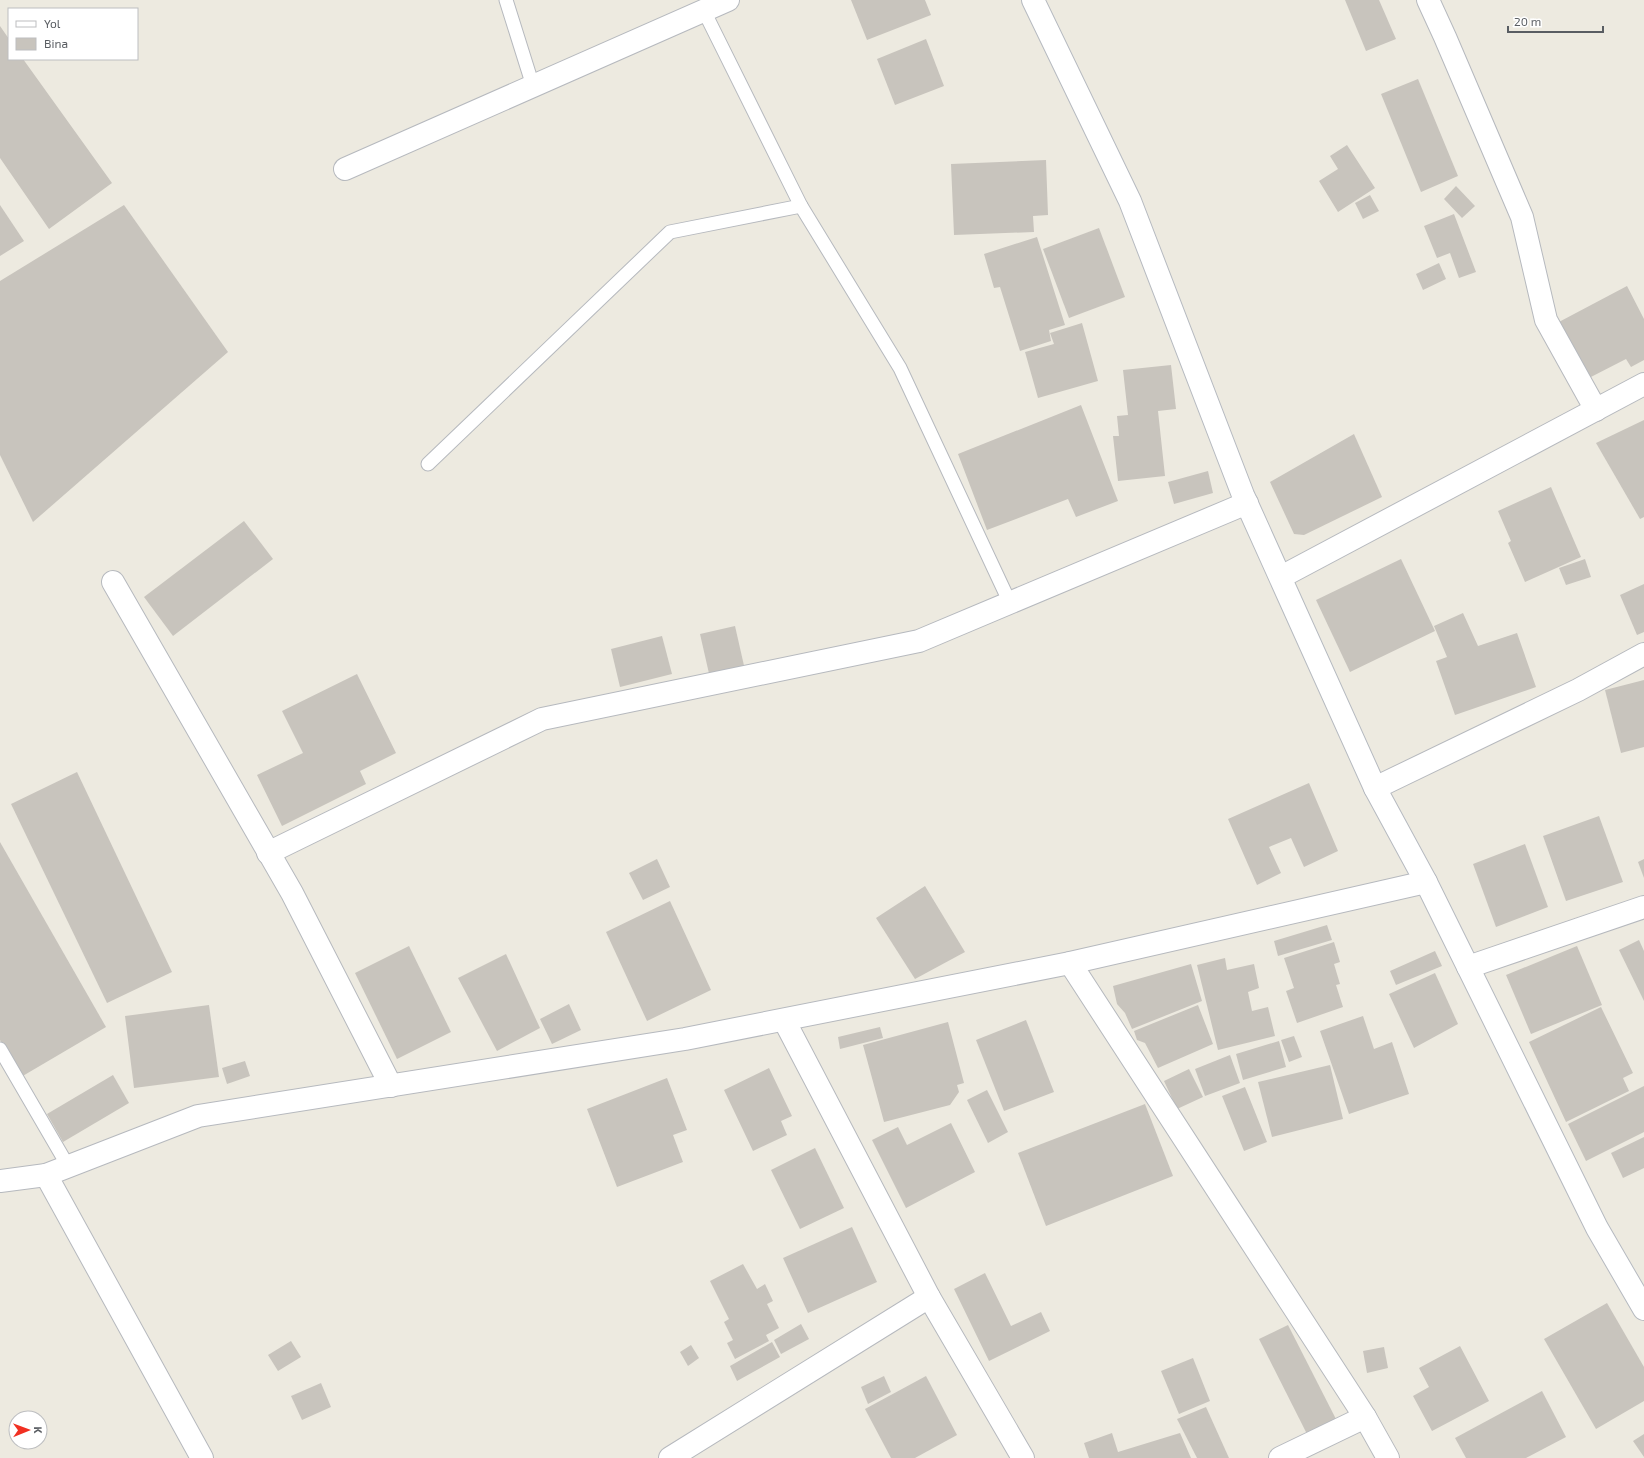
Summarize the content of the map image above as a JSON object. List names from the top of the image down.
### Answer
{
  "legend": ["Yol", "Bina"],
  "scale_bar": "20 m",
  "north": "right"
}
